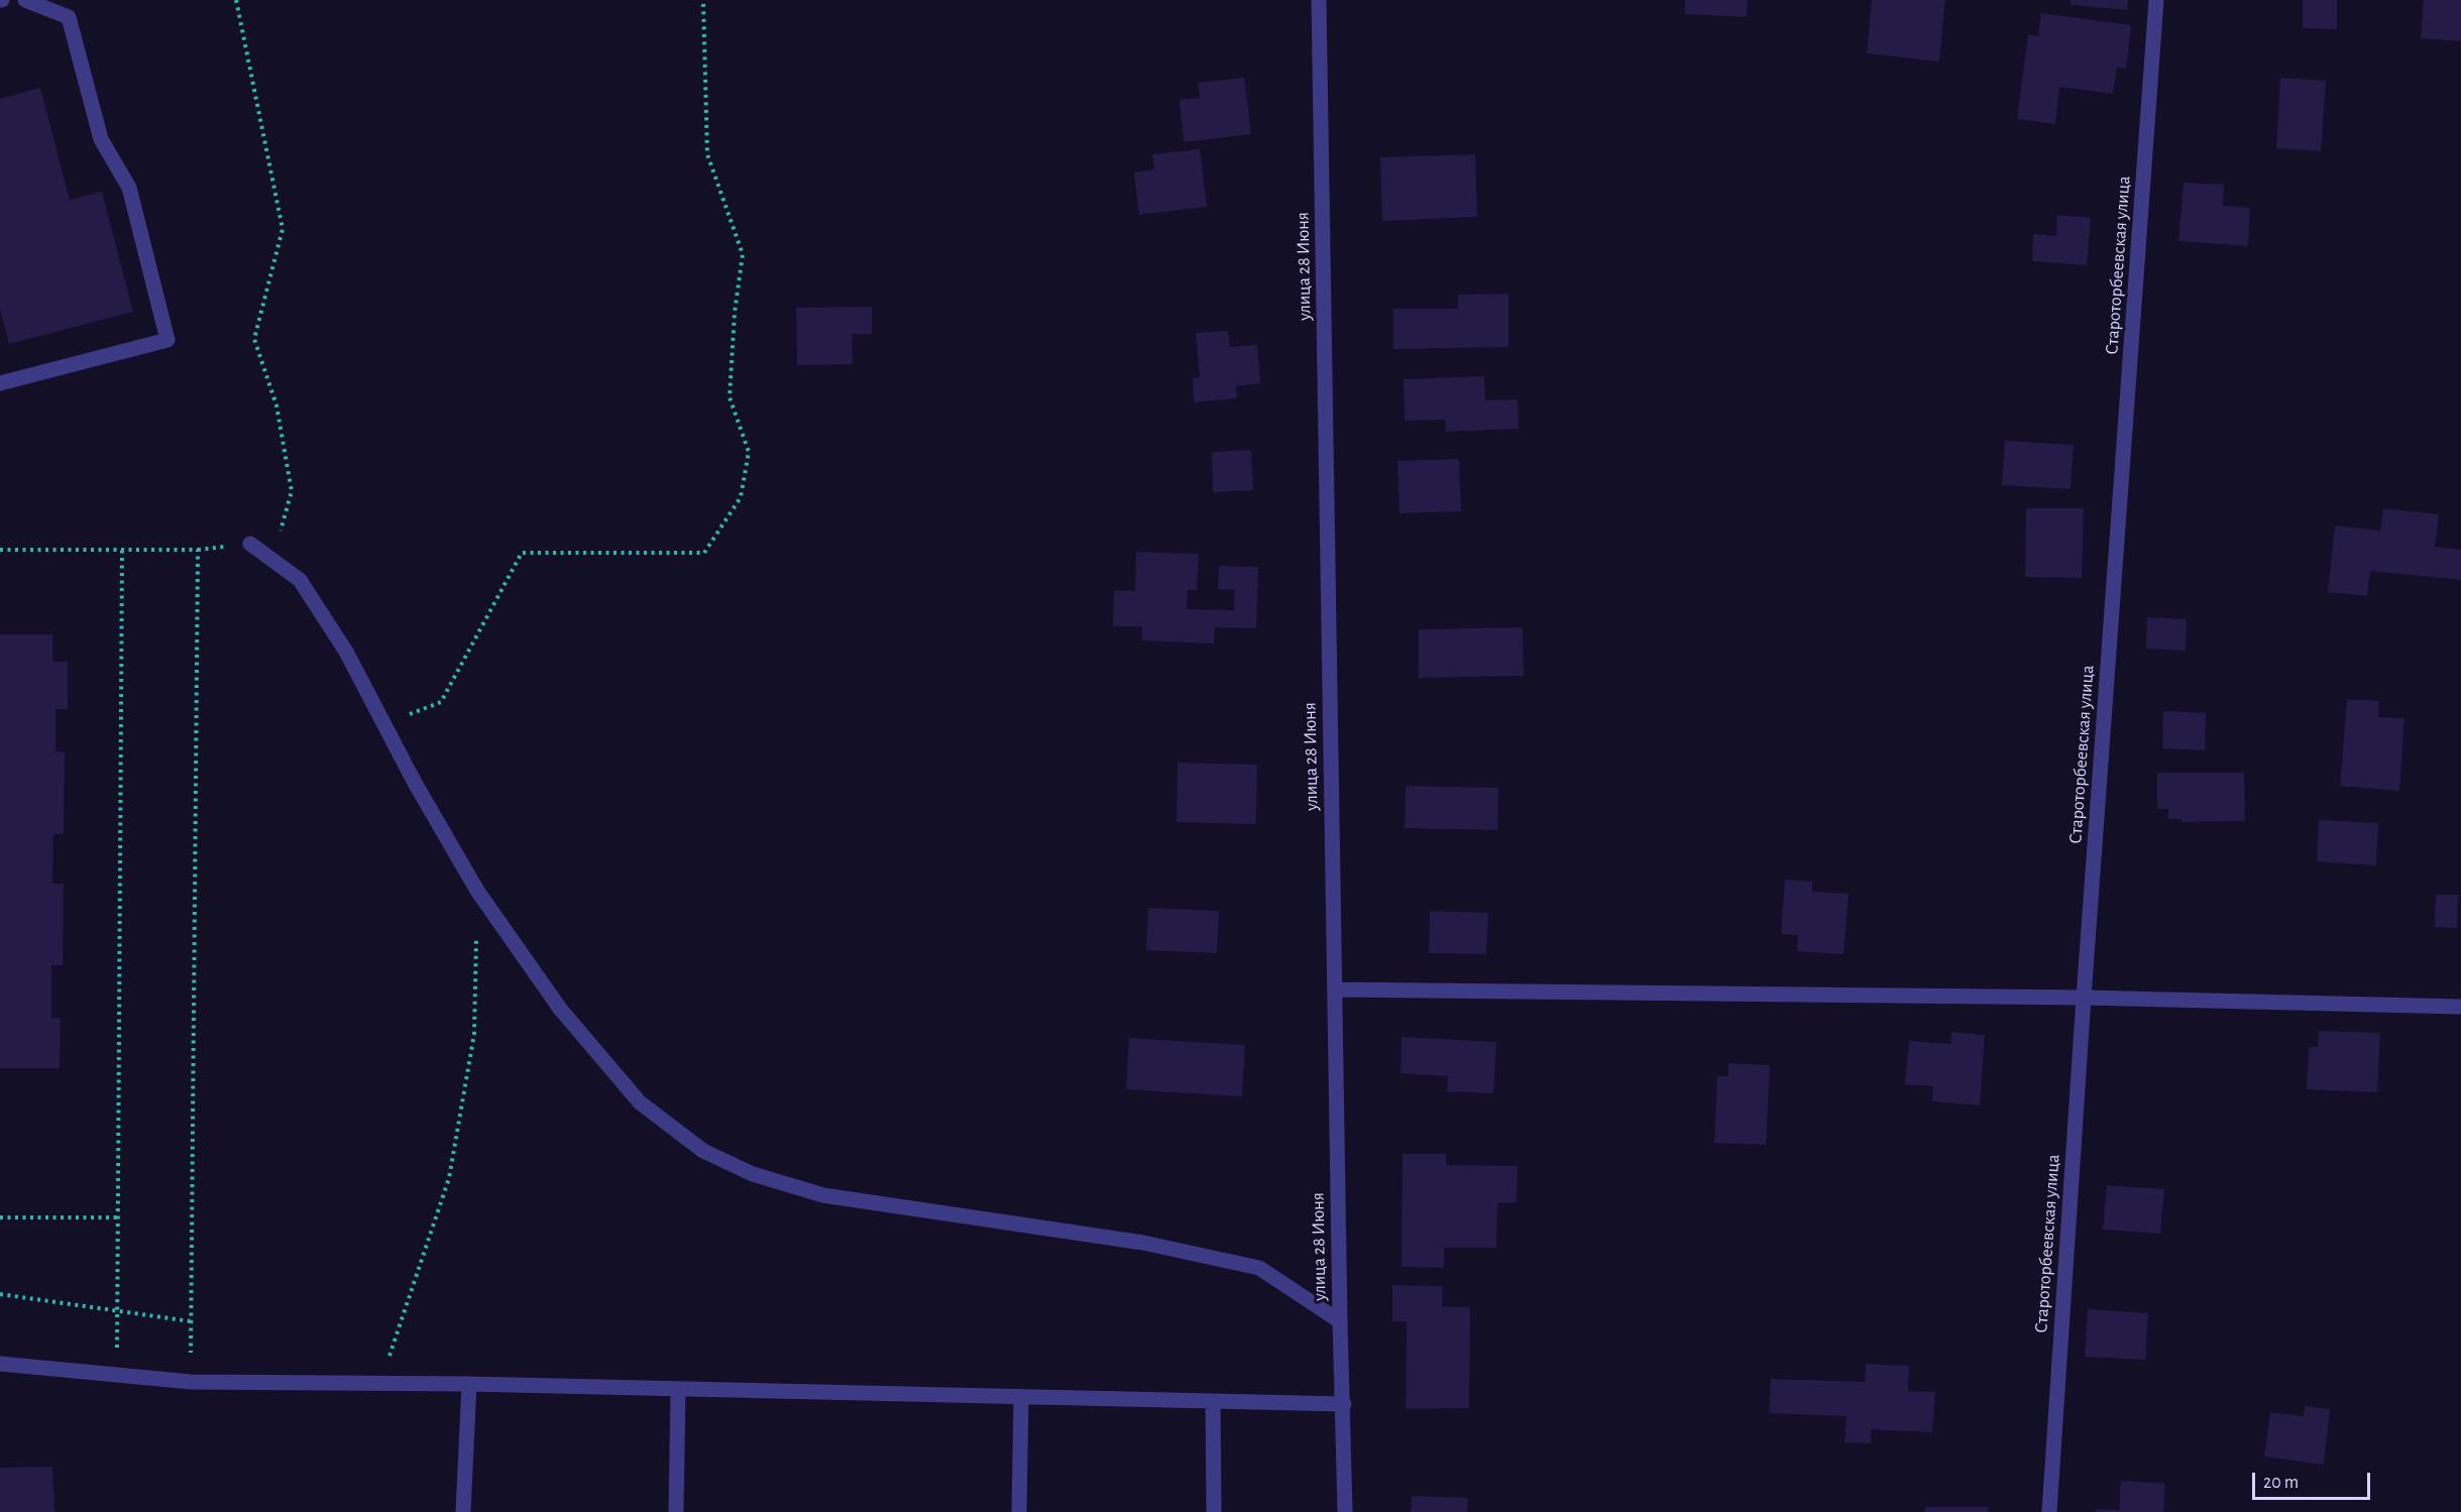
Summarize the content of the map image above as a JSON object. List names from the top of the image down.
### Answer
{
  "streets": {
    "street": ["Староторбеевская улица", "улица 28 Июня"]
  },
  "scale_bar": "20 m"
}
